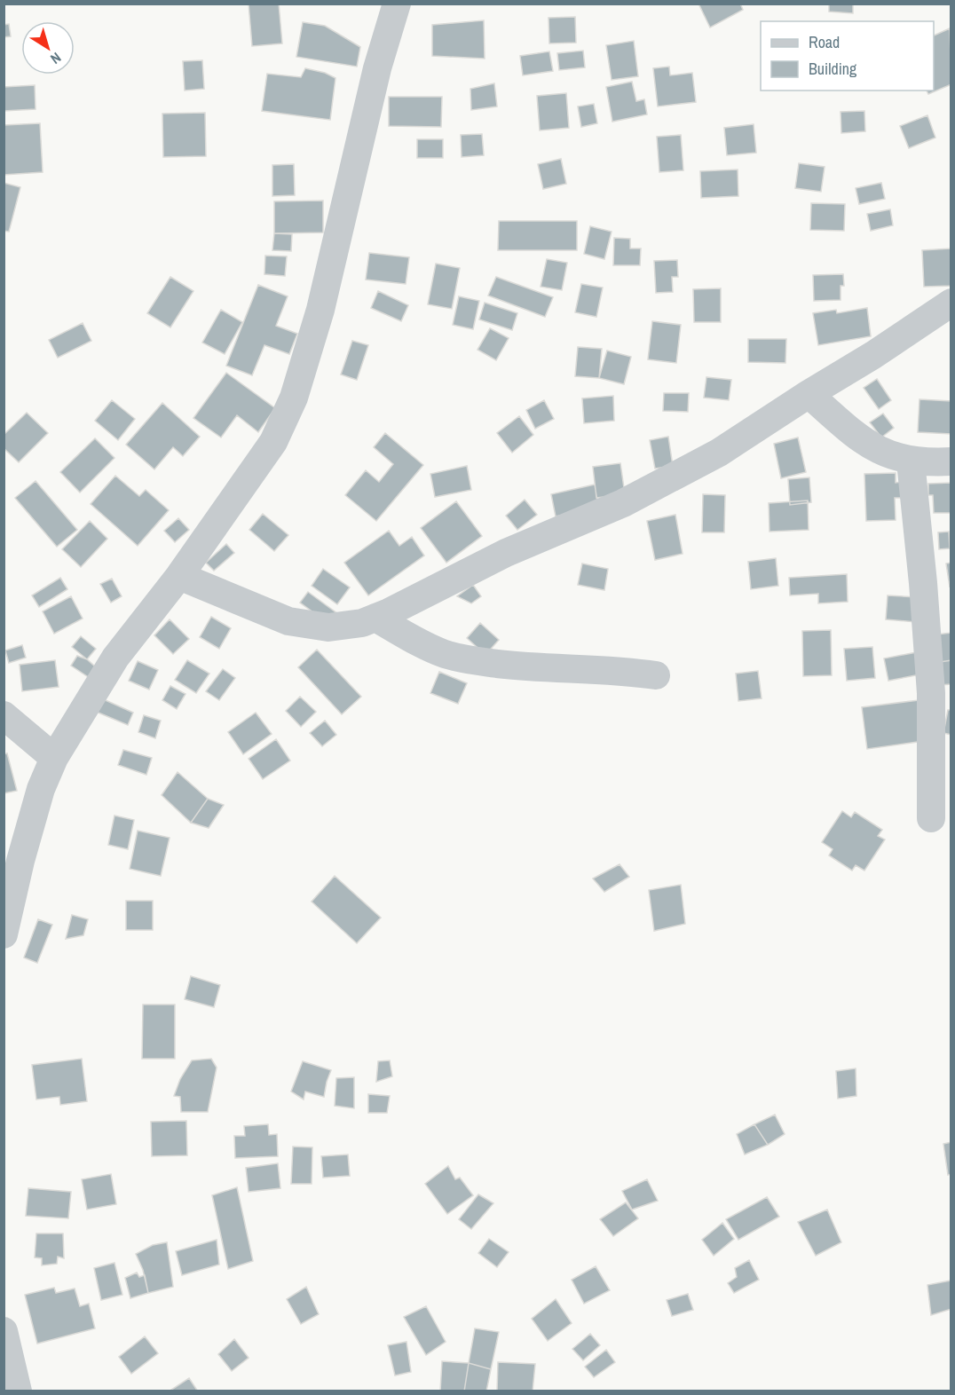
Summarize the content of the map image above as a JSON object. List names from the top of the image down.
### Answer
{
  "legend": ["Road", "Building"],
  "north": "bottom right"
}
